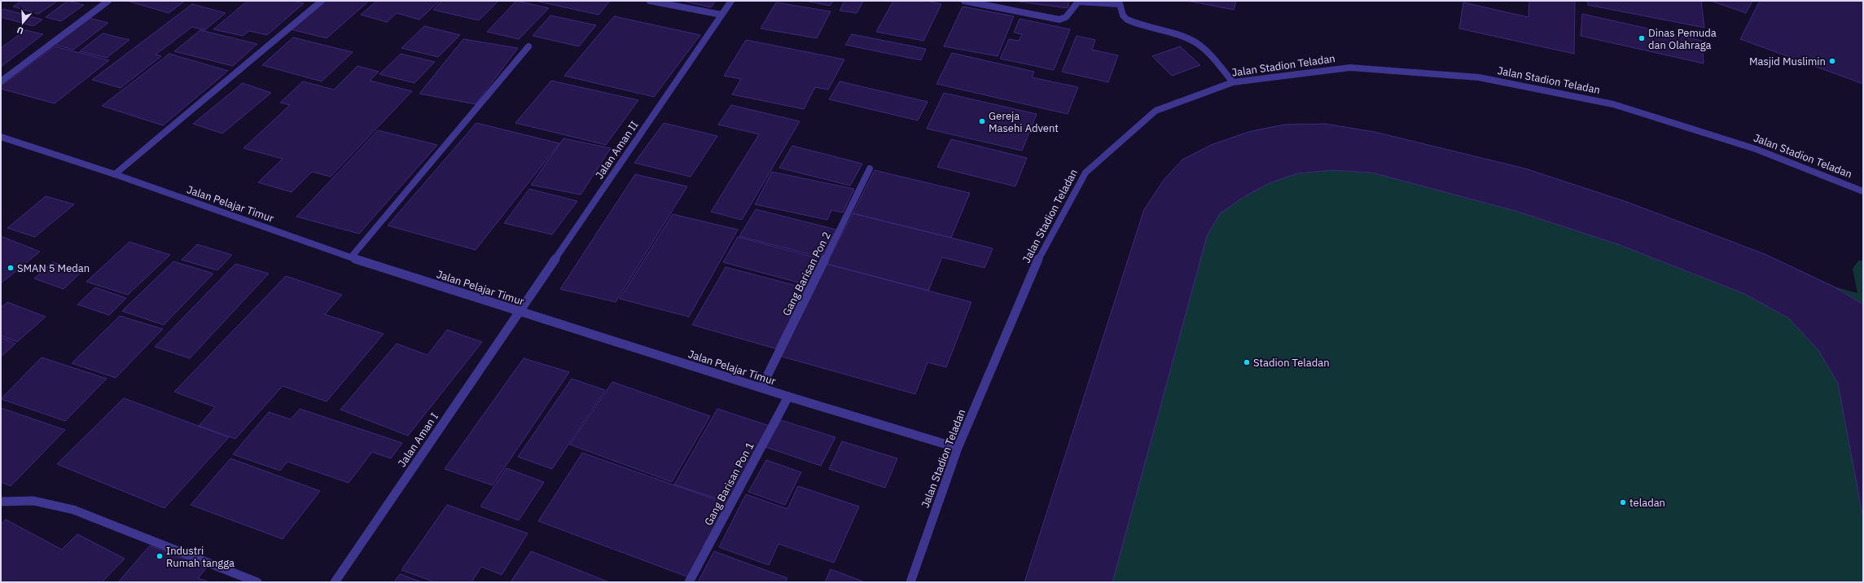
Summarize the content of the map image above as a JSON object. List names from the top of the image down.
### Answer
{
  "streets": {
    "street": [
      "Jalan Stadion Teladan",
      "Jalan Aman II",
      "Jalan Pelajar Timur",
      "Gang Barisan Pon 2",
      "Jalan Aman I",
      "Gang Barisan Pon 1"
    ]
  },
  "crossings": [
    ["Jalan Stadion Teladan", "Jalan Pelajar Timur"],
    ["Jalan Aman II", "Jalan Pelajar Timur"],
    ["Jalan Aman II", "Jalan Aman I"],
    ["Jalan Pelajar Timur", "Gang Barisan Pon 2"],
    ["Jalan Pelajar Timur", "Jalan Aman I"],
    ["Jalan Pelajar Timur", "Gang Barisan Pon 1"]
  ],
  "places": [
    "Dinas Pemuda dan Olahraga",
    "Masjid Muslimin",
    "Gereja Masehi Advent",
    "SMAN 5 Medan",
    "Stadion Teladan",
    "teladan",
    "Industri Rumah tangga"
  ],
  "north": "bottom"
}
